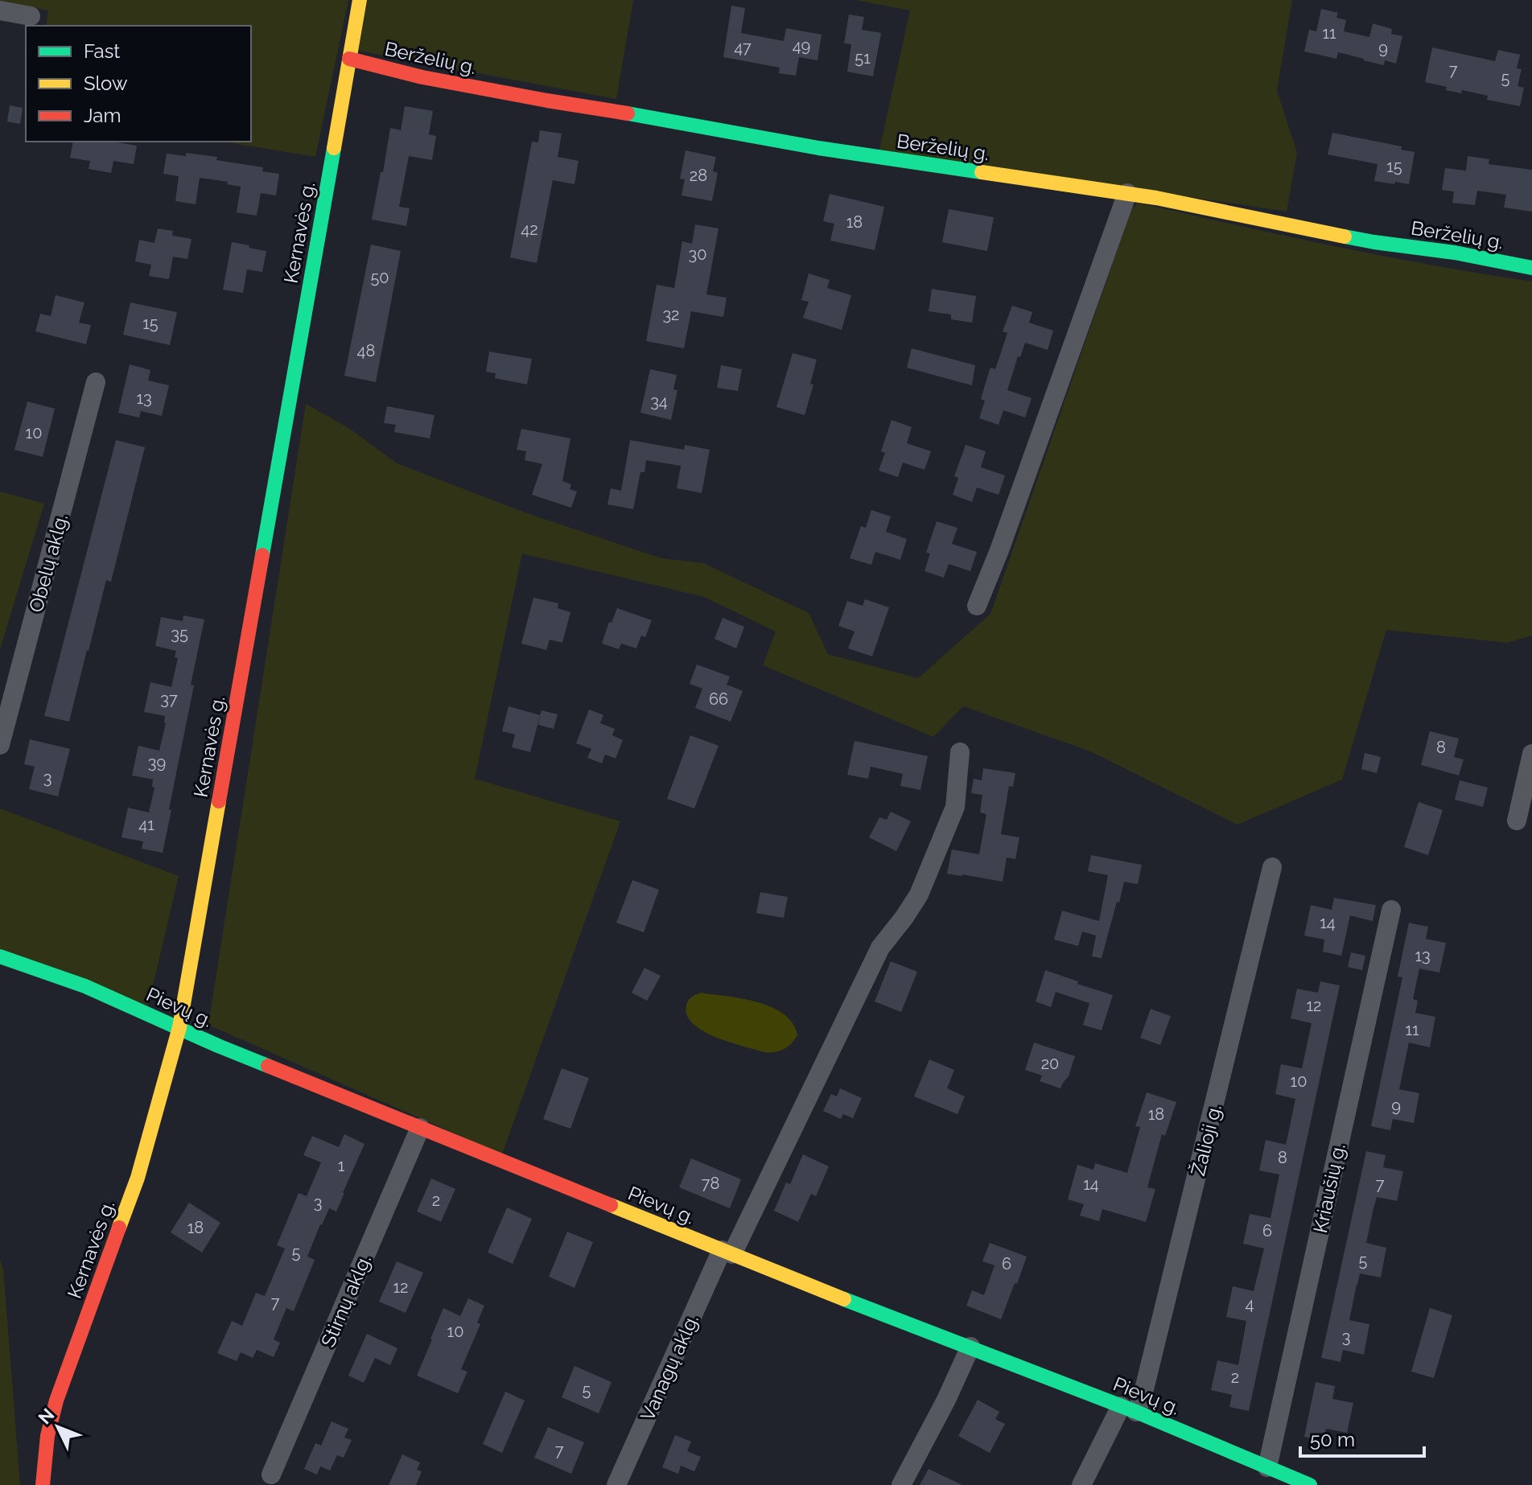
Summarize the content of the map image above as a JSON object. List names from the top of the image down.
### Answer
{
  "streets": {
    "street": [
      "Berželių g.",
      "Kernavės g.",
      "Obelų aklg.",
      "Pievų g.",
      "Žalioji g.",
      "Kriaušių g.",
      "Stirnų aklg.",
      "Vanagų aklg."
    ]
  },
  "crossings": [
    ["Berželių g.", "Kernavės g."],
    ["Kernavės g.", "Pievų g."],
    ["Pievų g.", "Žalioji g."],
    ["Pievų g.", "Kriaušių g."],
    ["Pievų g.", "Stirnų aklg."],
    ["Pievų g.", "Vanagų aklg."]
  ],
  "house_numbers": [
    "11",
    "49",
    "47",
    "9",
    "51",
    "7",
    "5",
    "15",
    "28",
    "18",
    "42",
    "30",
    "50",
    "32",
    "15",
    "48",
    "13",
    "34",
    "10",
    "35",
    "37",
    "66",
    "8",
    "39",
    "3",
    "41",
    "14",
    "13",
    "12",
    "11",
    "20",
    "10",
    "9",
    "18",
    "8",
    "1",
    "78",
    "14",
    "7",
    "2",
    "3",
    "18",
    "6",
    "5",
    "5",
    "6",
    "12",
    "7",
    "4",
    "10",
    "3",
    "2",
    "5",
    "7"
  ],
  "legend": ["Fast", "Slow", "Jam"],
  "scale_bar": "50 m",
  "north": "top left"
}
